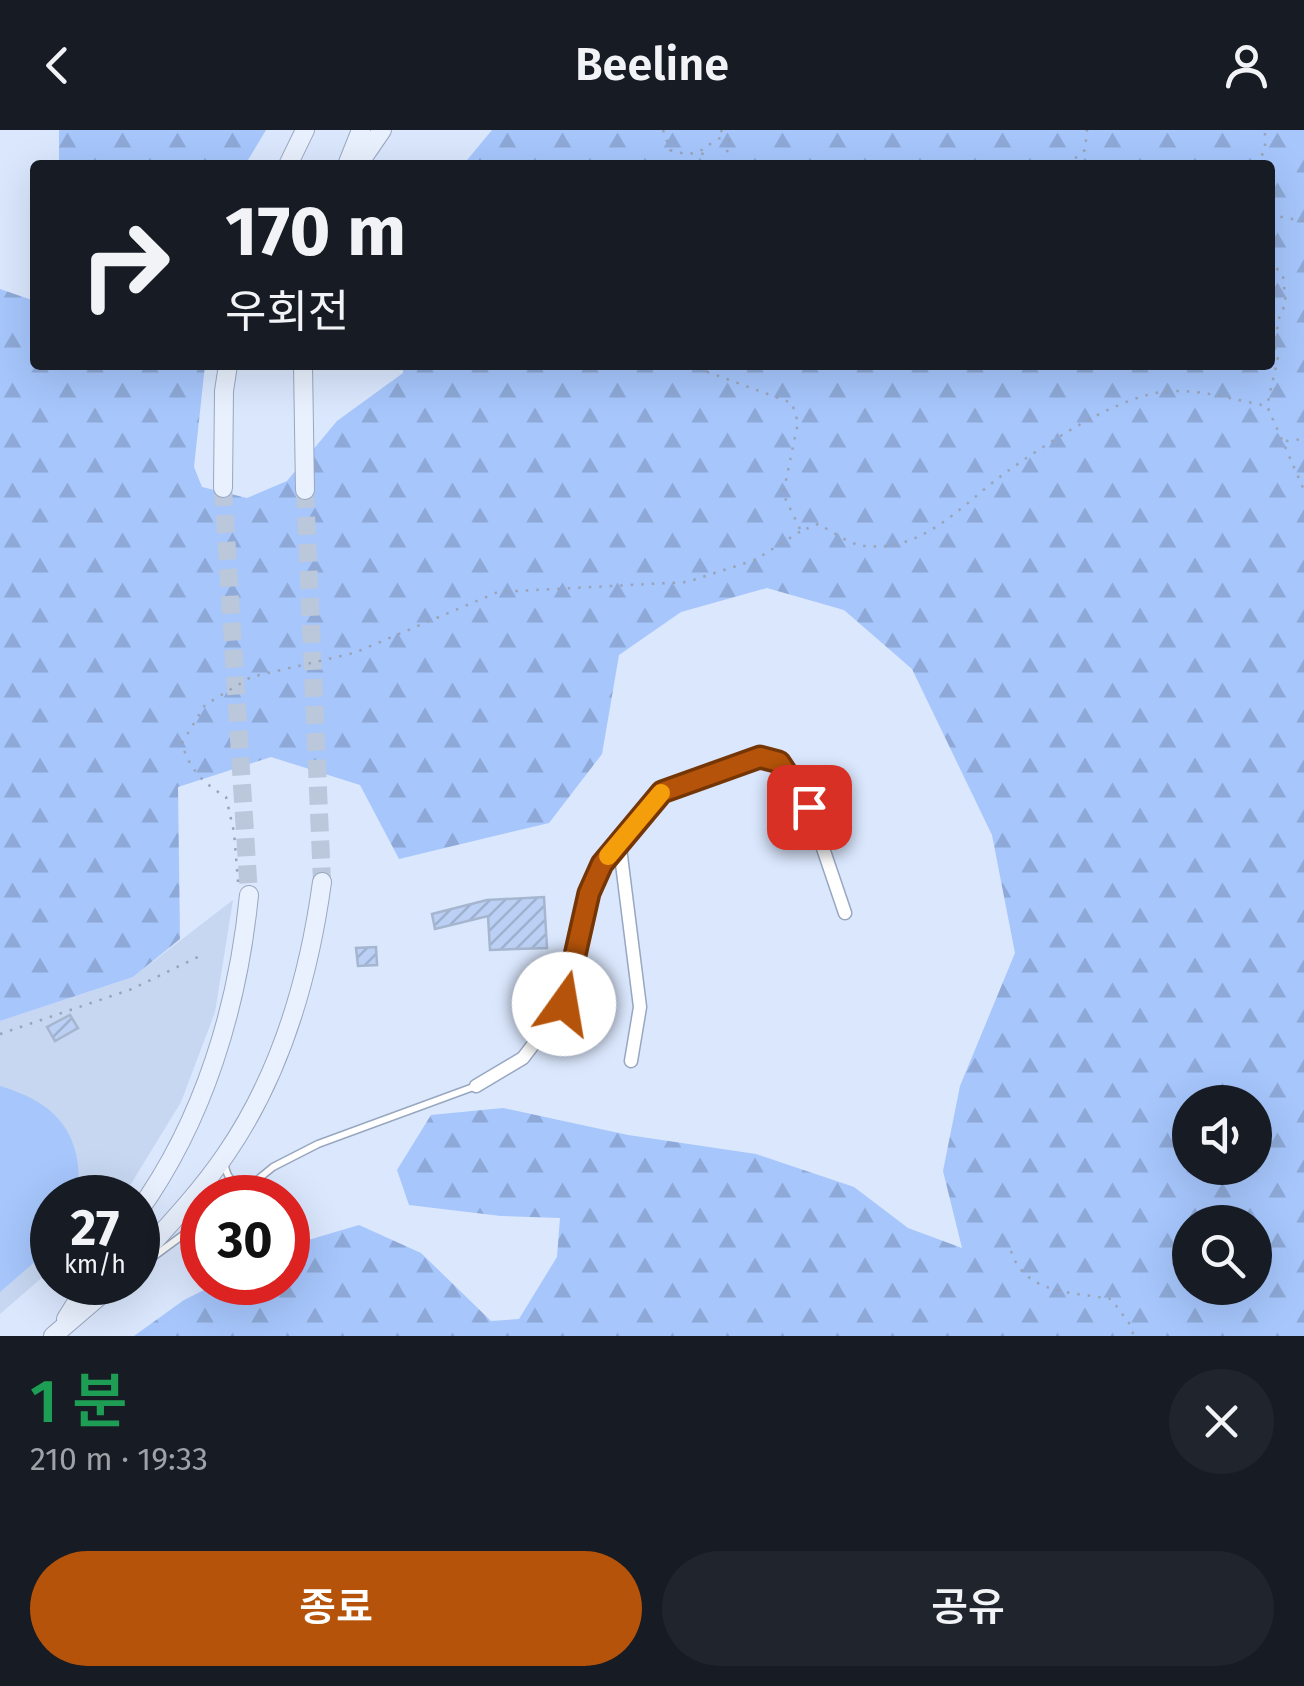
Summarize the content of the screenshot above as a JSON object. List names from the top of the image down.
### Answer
{
  "page": {
    "header": "Beeline",
    "turn": ["170 m", "우회전"],
    "speed": "27 km/h",
    "limit": "30",
    "heading": ["1 분", "210 m · 19:33"],
    "buttons": ["종료", "공유"]
  }
}
